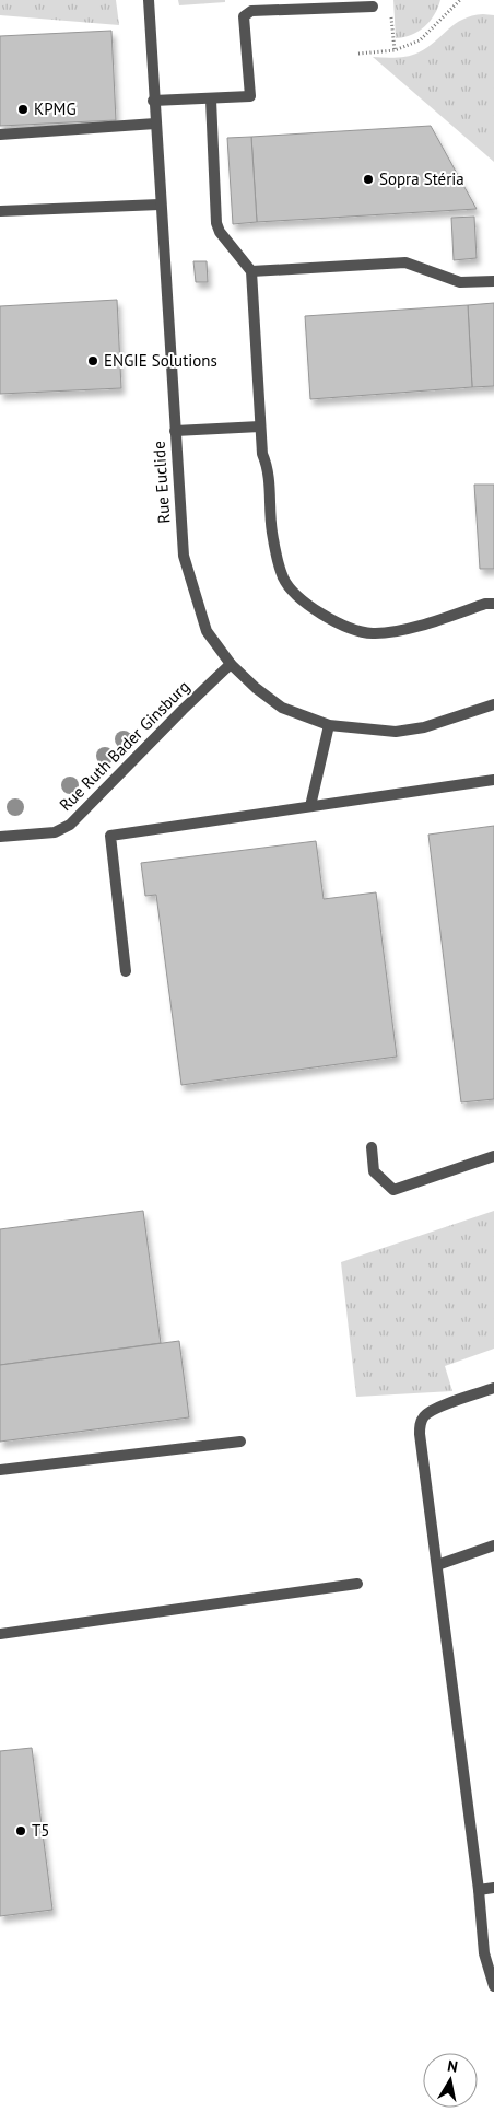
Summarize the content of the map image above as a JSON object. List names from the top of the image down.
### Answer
{
  "streets": {
    "street": ["Rue Euclide", "Rue Ruth Bader Ginsburg"]
  },
  "crossings": [
    ["Rue Euclide", "Rue Ruth Bader Ginsburg"]
  ],
  "places": [
    "KPMG",
    "Sopra Stéria",
    "ENGIE Solutions",
    "T5"
  ],
  "north": "top"
}
